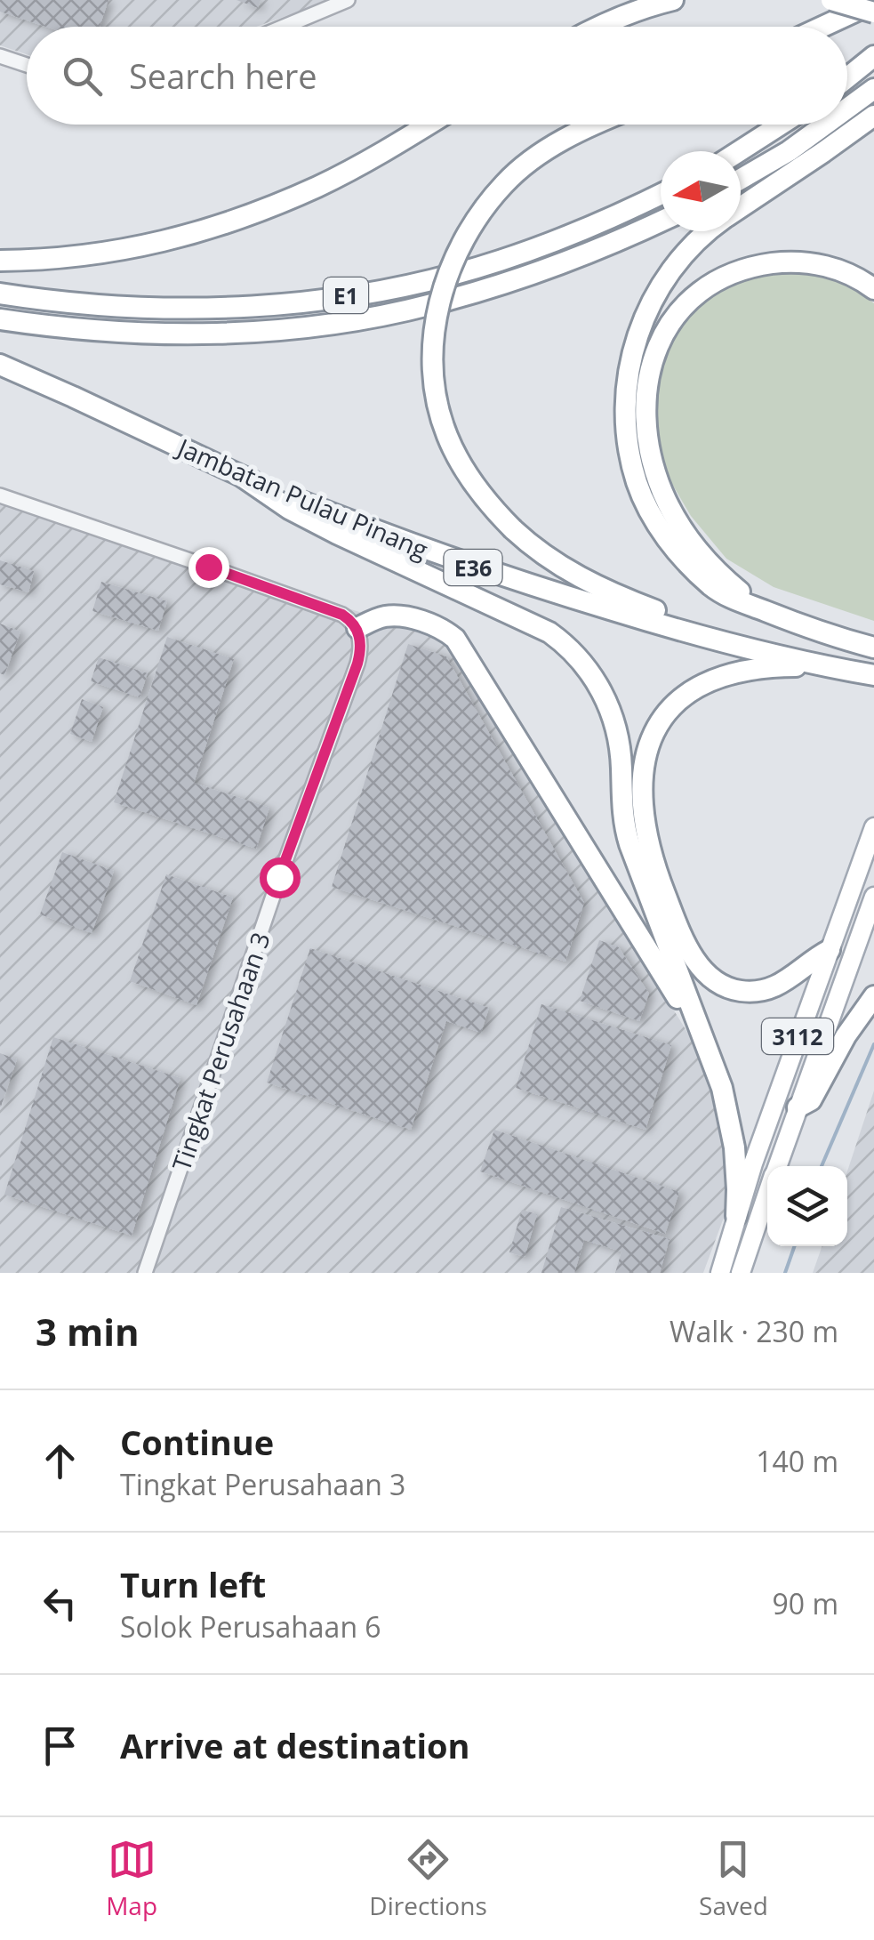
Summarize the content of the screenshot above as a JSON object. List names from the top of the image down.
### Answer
{
  "streets": {
    "highway": ["E1", "Jambatan Pulau Pinang", "E36"],
    "main road": ["3112"],
    "street": ["Tingkat Perusahaan 3"]
  },
  "north": "left",
  "page": {
    "search": "Search here",
    "heading": ["3 min", "Walk · 230 m"],
    "list": [
      ["Continue", "Tingkat Perusahaan 3", "140 m"],
      ["Turn left", "Solok Perusahaan 6", "90 m"],
      "Arrive at destination"
    ],
    "nav": ["Map", "Directions", "Saved"]
  }
}
